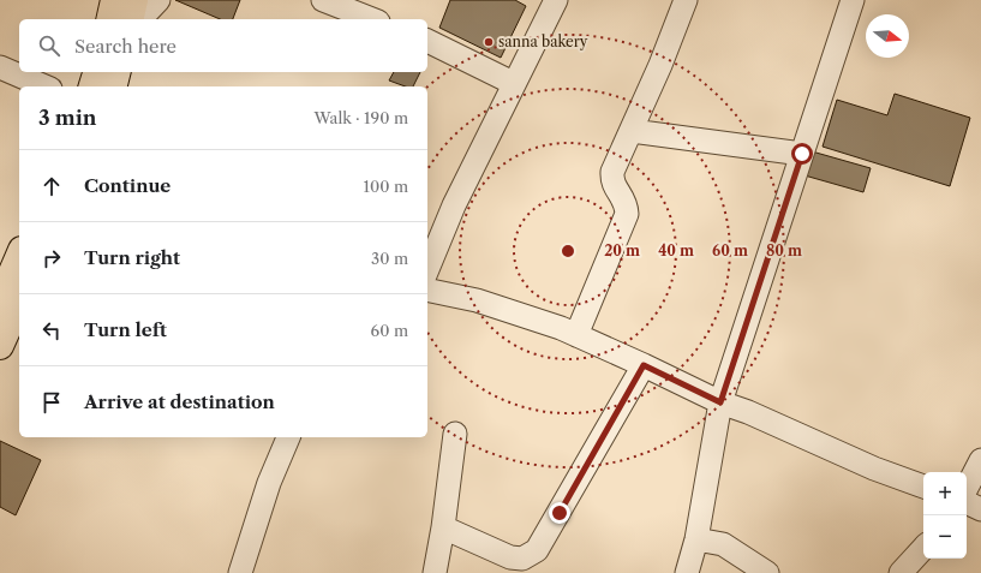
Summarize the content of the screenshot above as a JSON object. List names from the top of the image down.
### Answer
{
  "places": ["sanna bakery"],
  "north": "right",
  "page": {
    "search": "Search here",
    "heading": ["3 min", "Walk · 190 m"],
    "list": [
      ["Continue", "100 m"],
      ["Turn right", "30 m"],
      ["Turn left", "60 m"],
      "Arrive at destination"
    ],
    "map_buttons": ["+", "−"]
  },
  "rings": [
    "20 m",
    "40 m",
    "60 m",
    "80 m"
  ]
}
